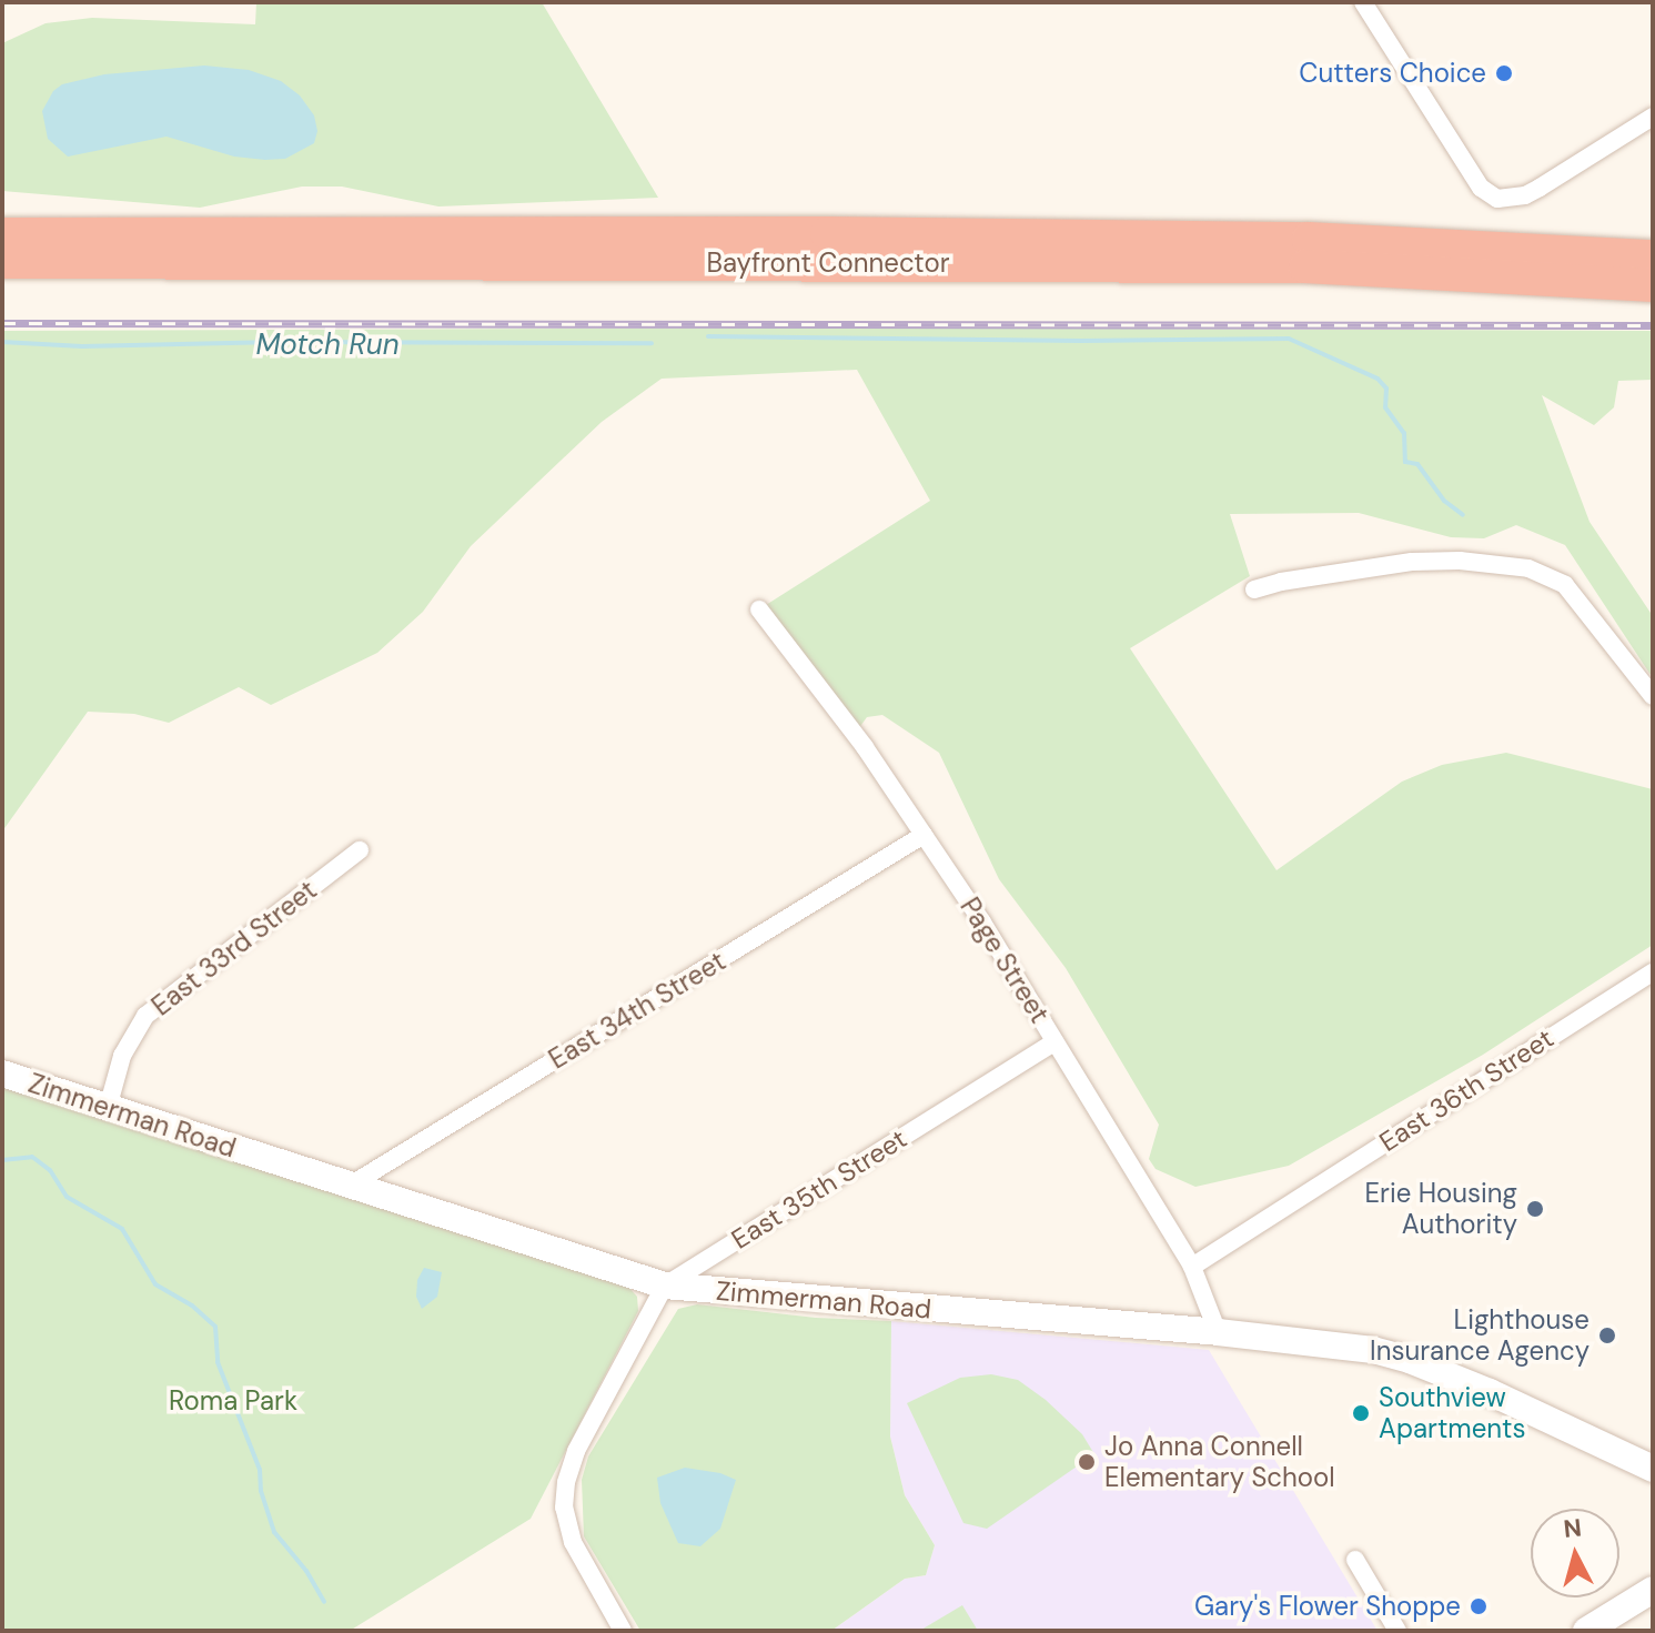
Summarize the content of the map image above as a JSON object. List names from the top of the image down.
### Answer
{
  "streets": {
    "highway": ["Bayfront Connector"],
    "street": [
      "East 33rd Street",
      "Page Street",
      "East 34th Street",
      "East 36th Street",
      "Zimmerman Road",
      "East 35th Street"
    ]
  },
  "crossings": [
    ["East 33rd Street", "Zimmerman Road"],
    ["Page Street", "East 34th Street"],
    ["Page Street", "East 36th Street"],
    ["Page Street", "Zimmerman Road"],
    ["Page Street", "East 35th Street"],
    ["East 34th Street", "Zimmerman Road"],
    ["Zimmerman Road", "East 35th Street"]
  ],
  "water": ["Motch Run"],
  "parks": ["Roma Park"],
  "places": [
    "Cutters Choice",
    "Erie Housing Authority",
    "Lighthouse Insurance Agency",
    "Southview Apartments",
    "Jo Anna Connell Elementary School",
    "Gary's Flower Shoppe"
  ],
  "north": "top"
}
